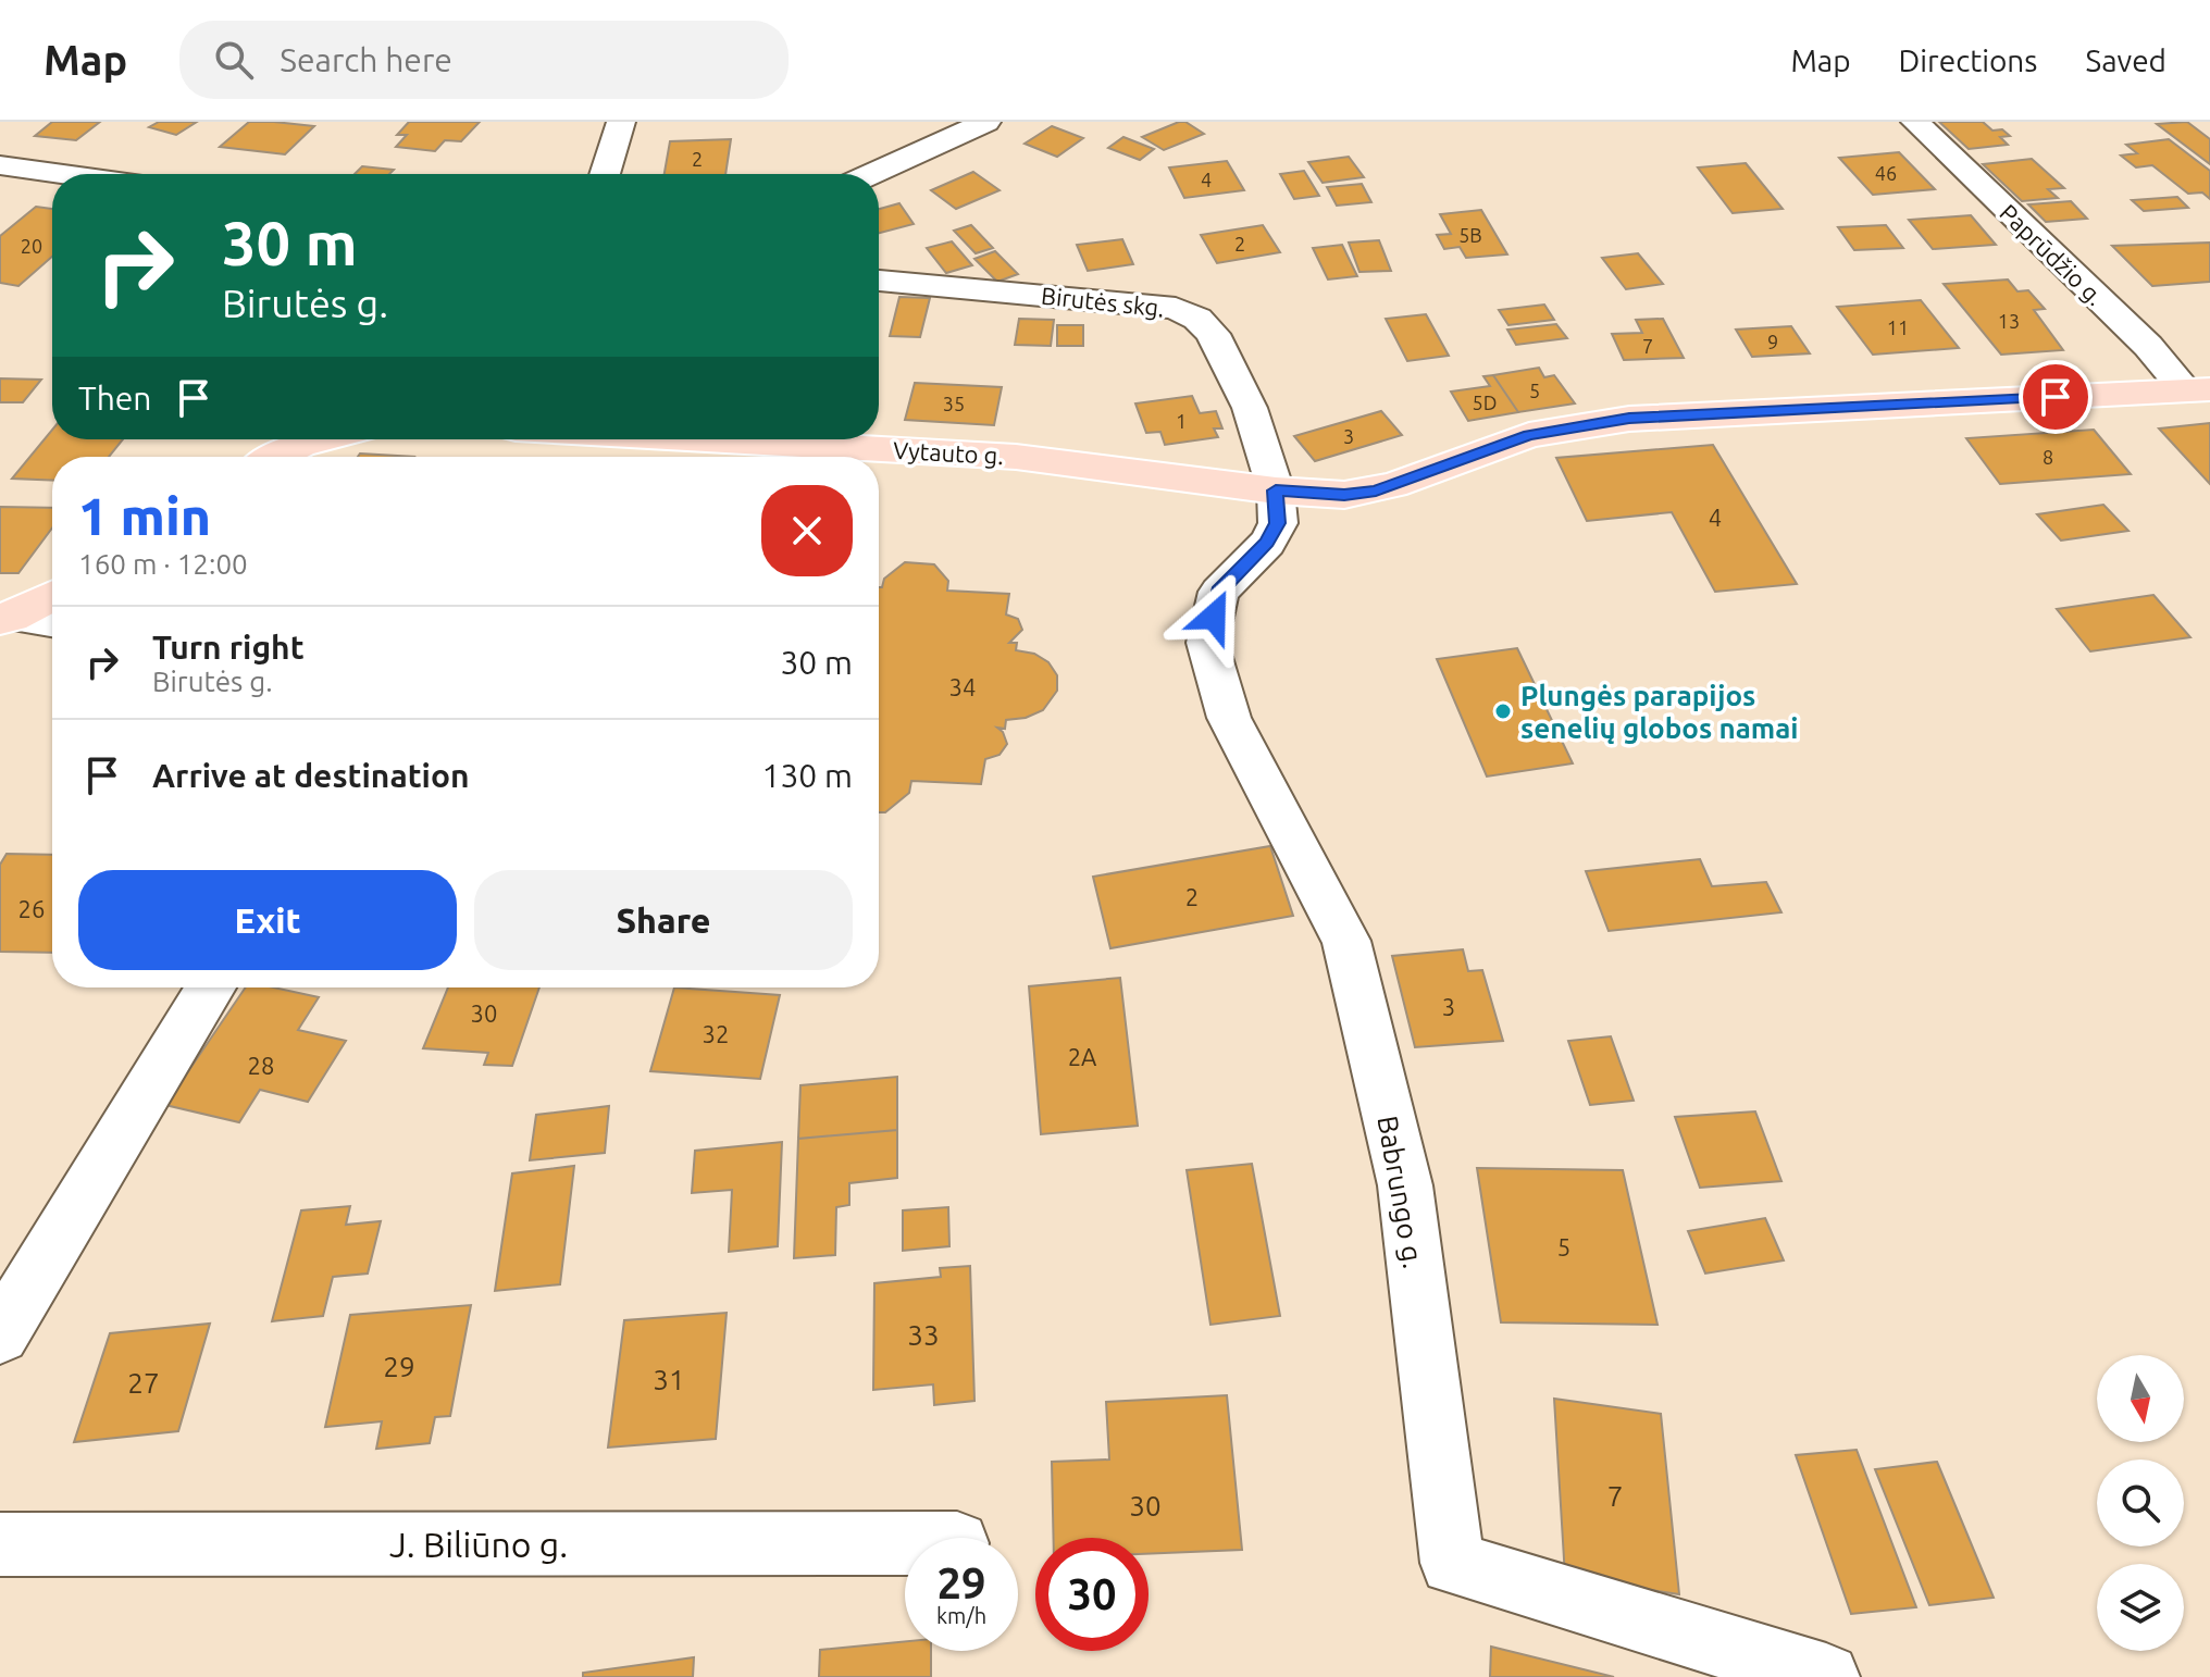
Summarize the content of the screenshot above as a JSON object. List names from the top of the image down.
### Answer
{
  "streets": {
    "main road": ["Vytauto g."],
    "street": [
      "Paprūdžio g.",
      "Birutės skg.",
      "Babrungo g.",
      "J. Biliūno g."
    ]
  },
  "crossings": [
    ["Paprūdžio g.", "Vytauto g."],
    ["Birutės skg.", "Vytauto g."],
    ["Birutės skg.", "Babrungo g."],
    ["Vytauto g.", "Babrungo g."]
  ],
  "places": ["Plungės parapijos senelių globos namai"],
  "house_numbers": [
    "2",
    "46",
    "4",
    "5B",
    "2",
    "20",
    "13",
    "11",
    "9",
    "7",
    "5",
    "5D",
    "35",
    "1",
    "3",
    "8",
    "4",
    "34",
    "2",
    "26",
    "3",
    "30",
    "32",
    "2A",
    "28",
    "5",
    "33",
    "29",
    "31",
    "27",
    "7",
    "30"
  ],
  "north": "bottom",
  "page": {
    "header": "Map",
    "search": "Search here",
    "nav": ["Map", "Directions", "Saved"],
    "turn": ["30 m", "Birutės g."],
    "then": "Then",
    "heading": ["1 min", "160 m · 12:00"],
    "list": [
      {
        "name": "Turn right",
        "note": "Birutės g.",
        "value": "30 m"
      },
      {
        "name": "Arrive at destination",
        "value": "130 m"
      }
    ],
    "buttons": ["Exit", "Share"],
    "speed": "29 km/h",
    "limit": "30"
  }
}
